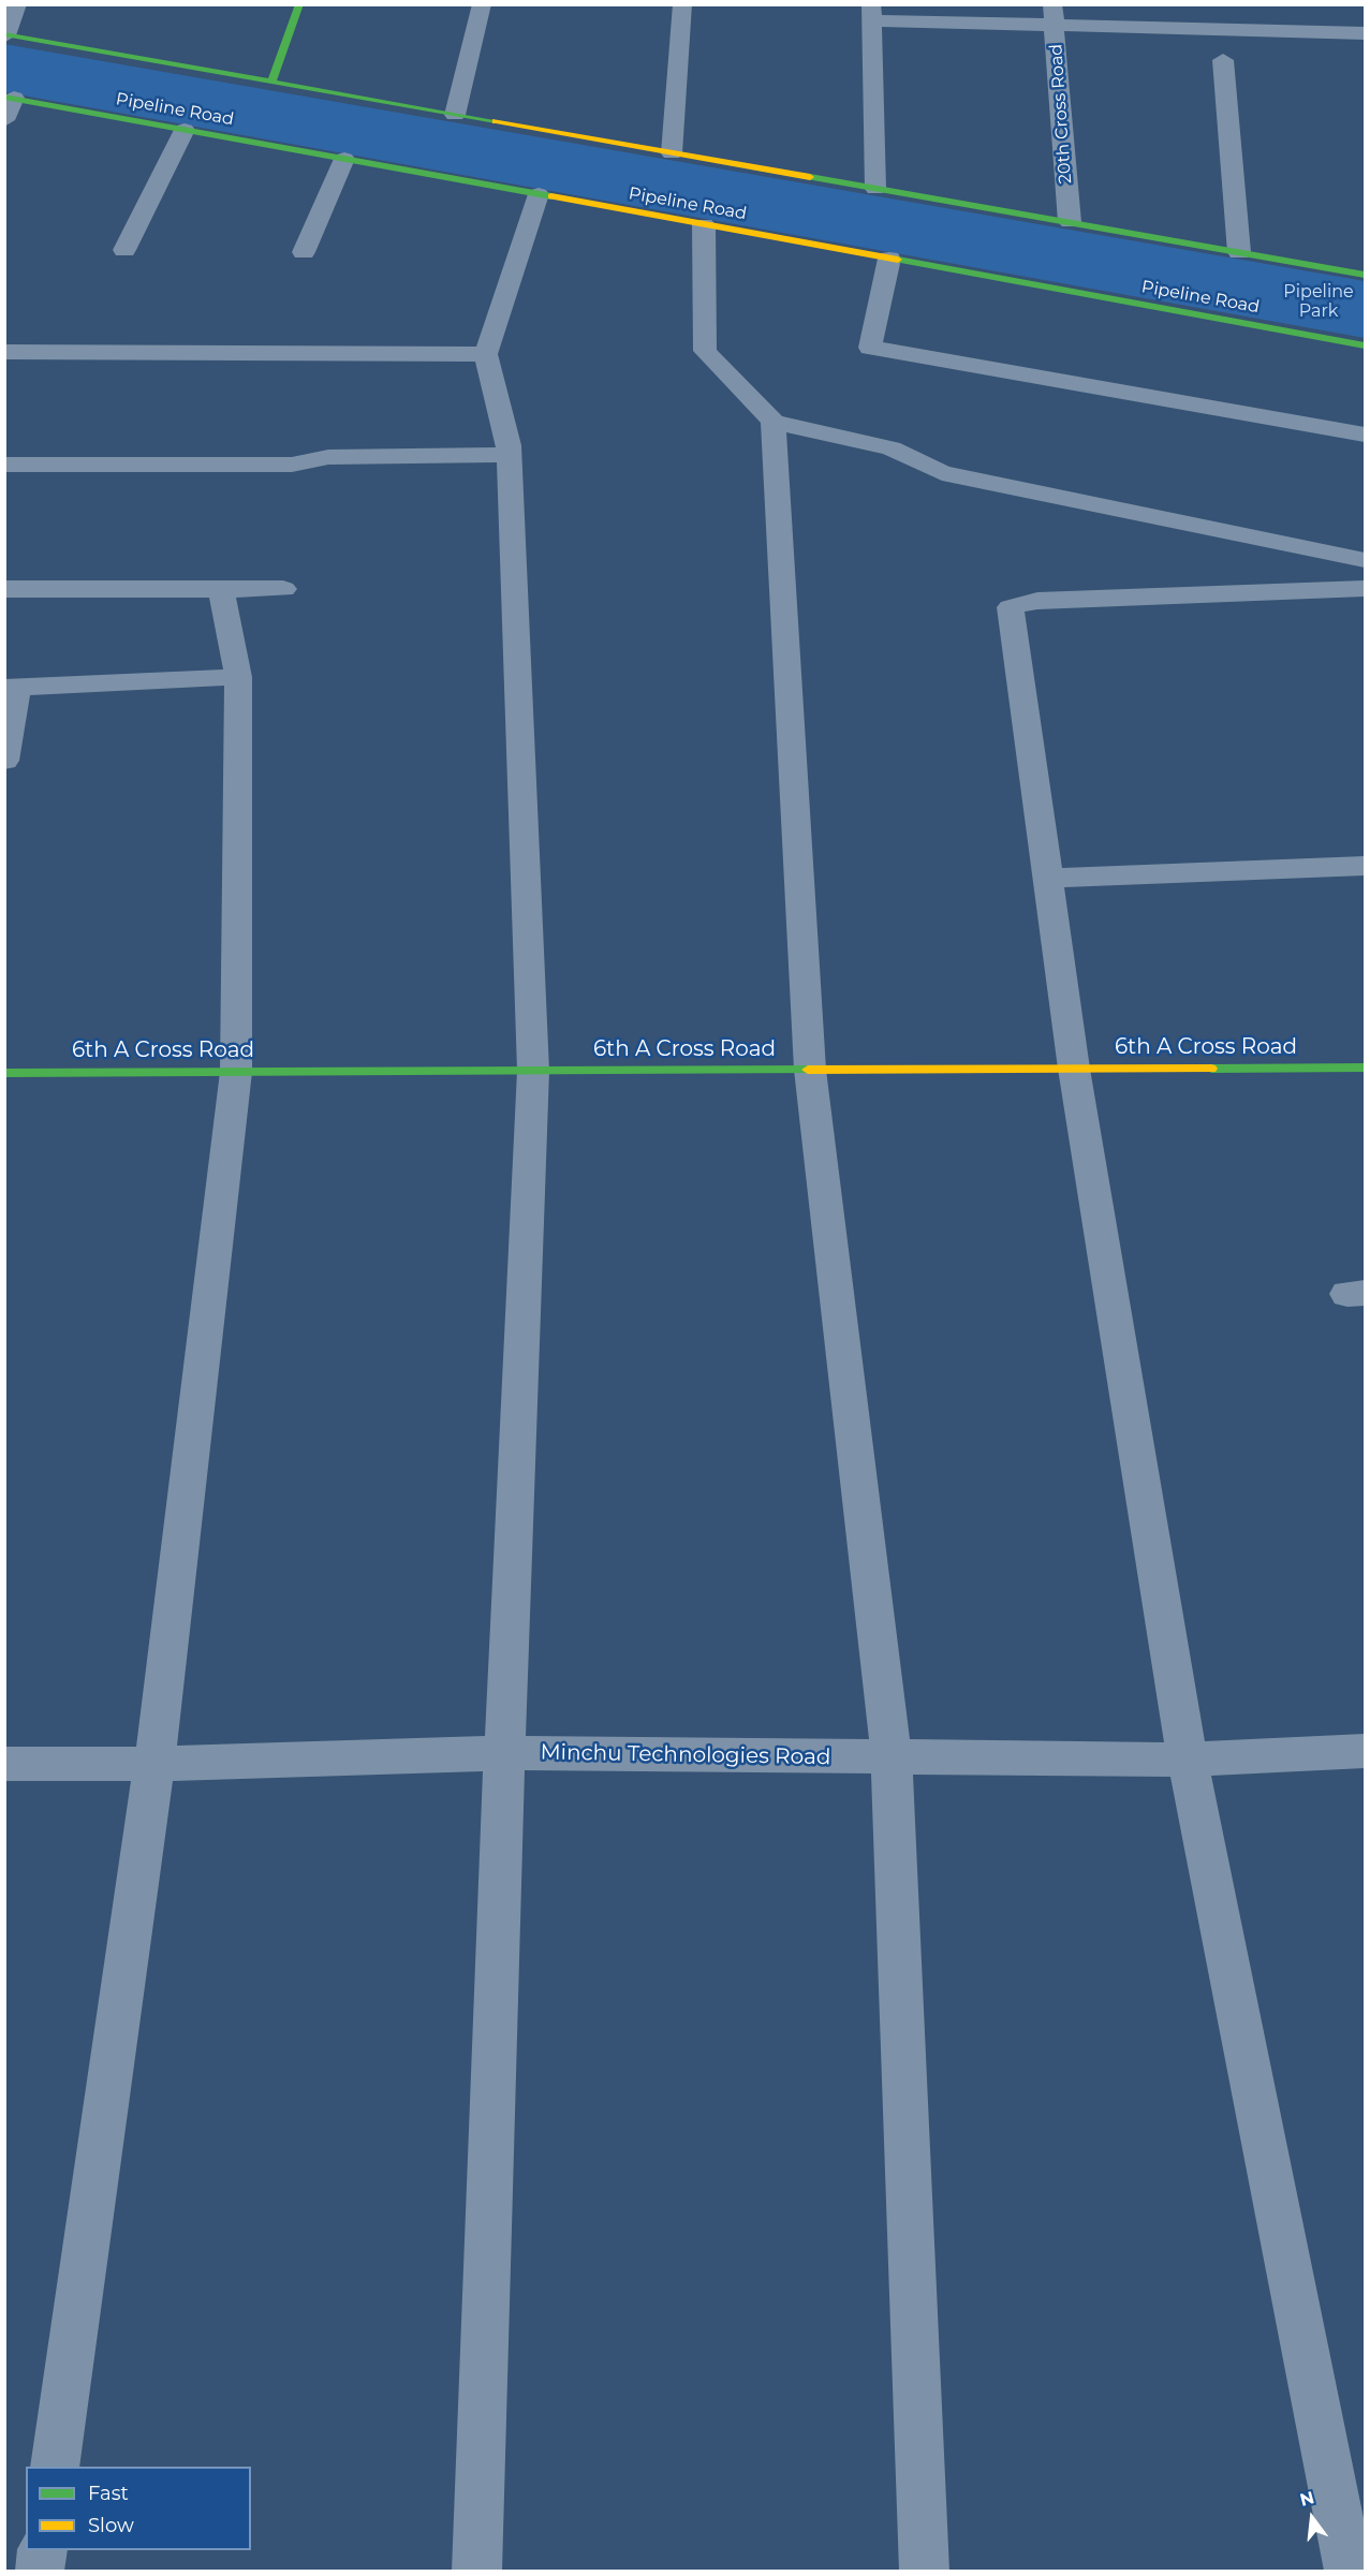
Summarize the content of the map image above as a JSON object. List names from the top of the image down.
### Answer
{
  "streets": {
    "main road": ["Pipeline Road", "6th A Cross Road"],
    "street": ["20th Cross Road", "Minchu Technologies Road"]
  },
  "parks": ["Pipeline Park"],
  "legend": ["Fast", "Slow"],
  "north": "top"
}
